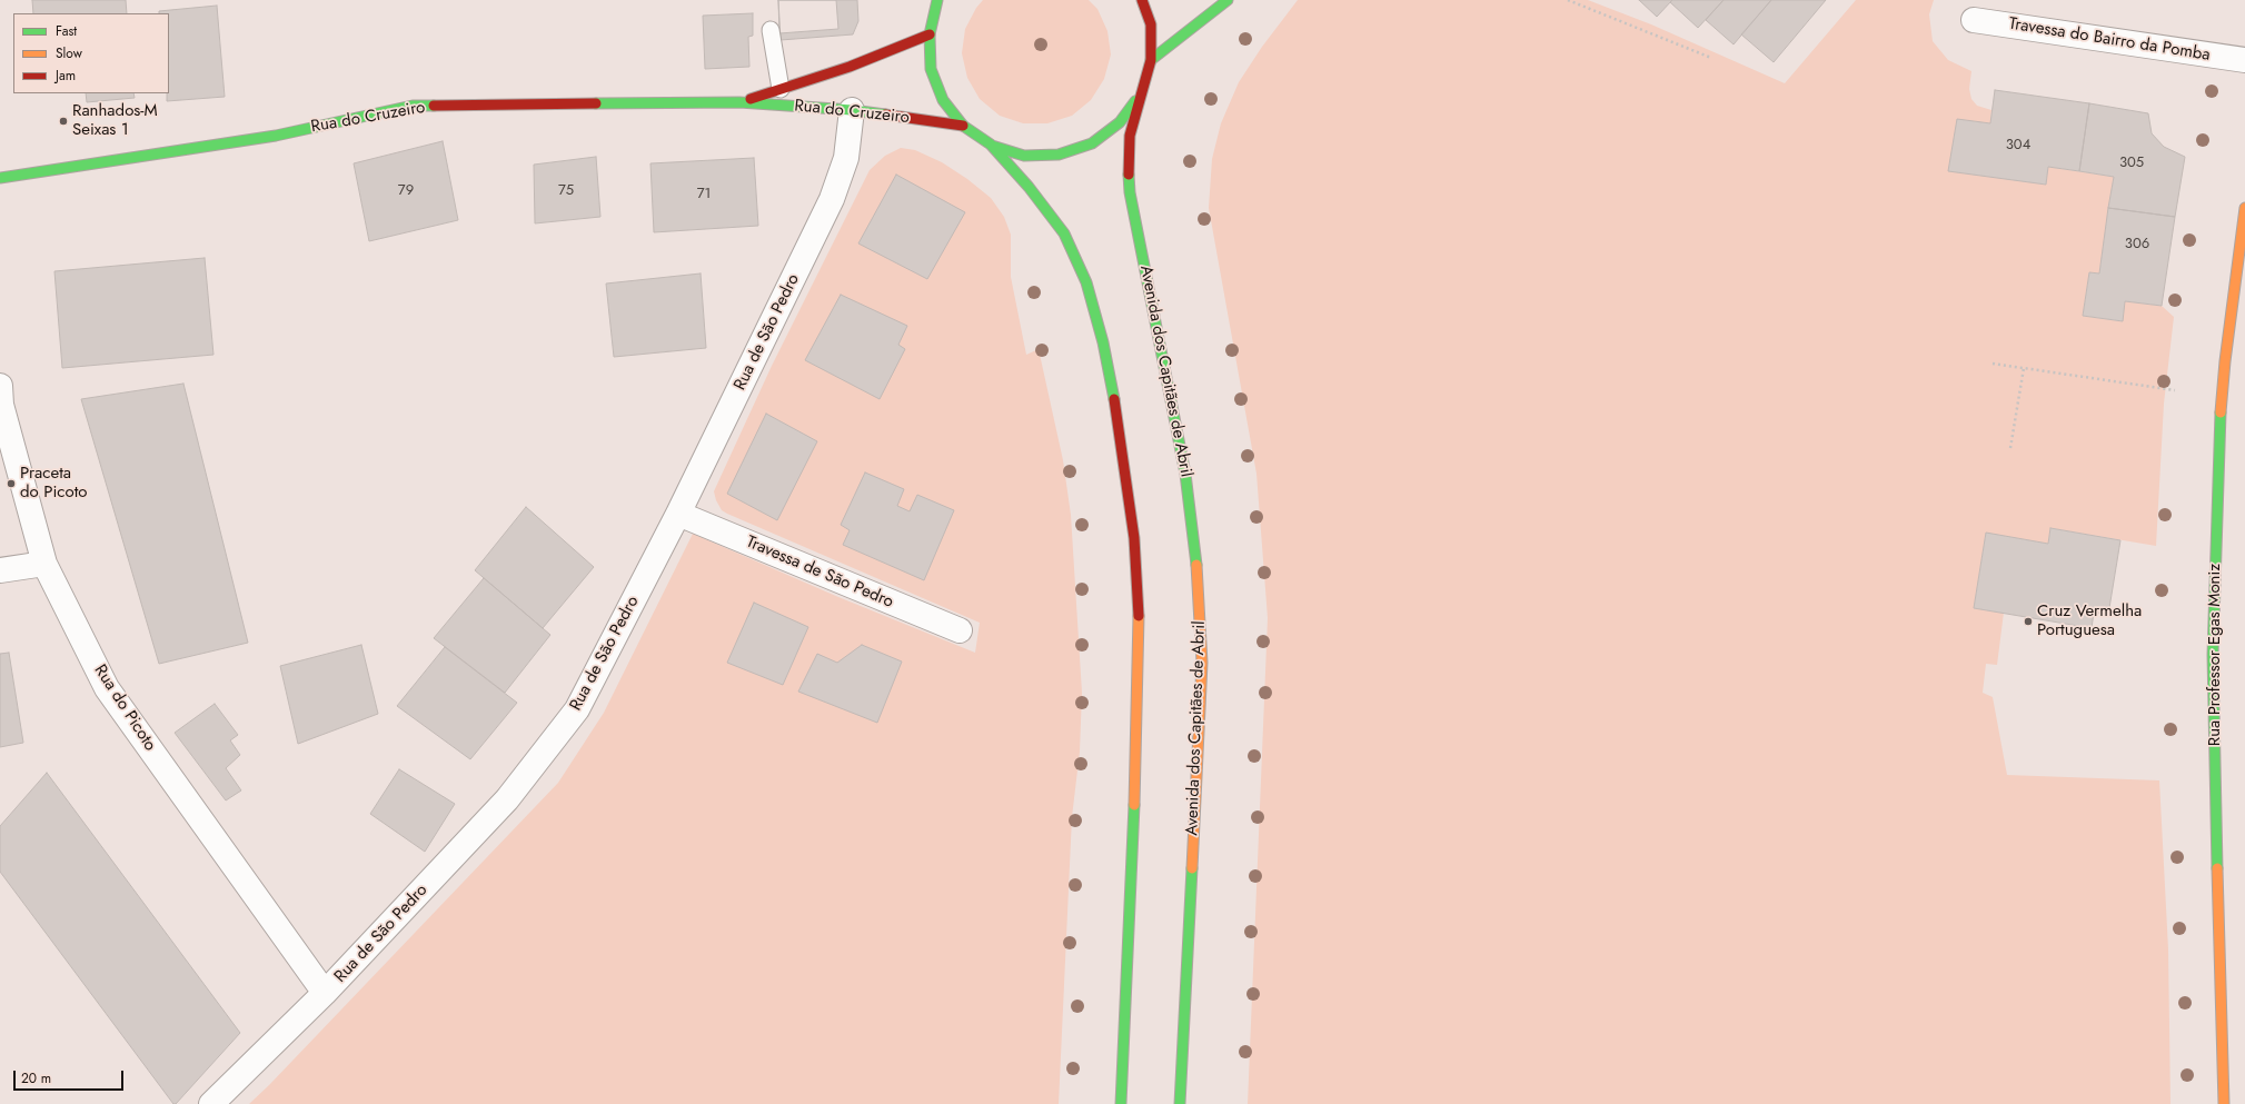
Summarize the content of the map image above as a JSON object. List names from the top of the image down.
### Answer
{
  "streets": {
    "main road": ["Rua do Cruzeiro", "Avenida dos Capitães de Abril", "Rua Professor Egas Moniz"],
    "street": [
      "Travessa do Bairro da Pomba",
      "Rua de São Pedro",
      "Travessa de São Pedro",
      "Rua do Picoto"
    ]
  },
  "crossings": [
    ["Rua do Cruzeiro", "Rua de São Pedro"],
    ["Rua do Cruzeiro", "Avenida dos Capitães de Abril"],
    ["Rua de São Pedro", "Travessa de São Pedro"],
    ["Rua de São Pedro", "Rua do Picoto"]
  ],
  "places": ["Ranhados-M Seixas 1", "Praceta do Picoto", "Cruz Vermelha Portuguesa"],
  "house_numbers": [
    "304",
    "305",
    "79",
    "75",
    "71",
    "306"
  ],
  "legend": ["Fast", "Slow", "Jam"],
  "scale_bar": "20 m"
}
